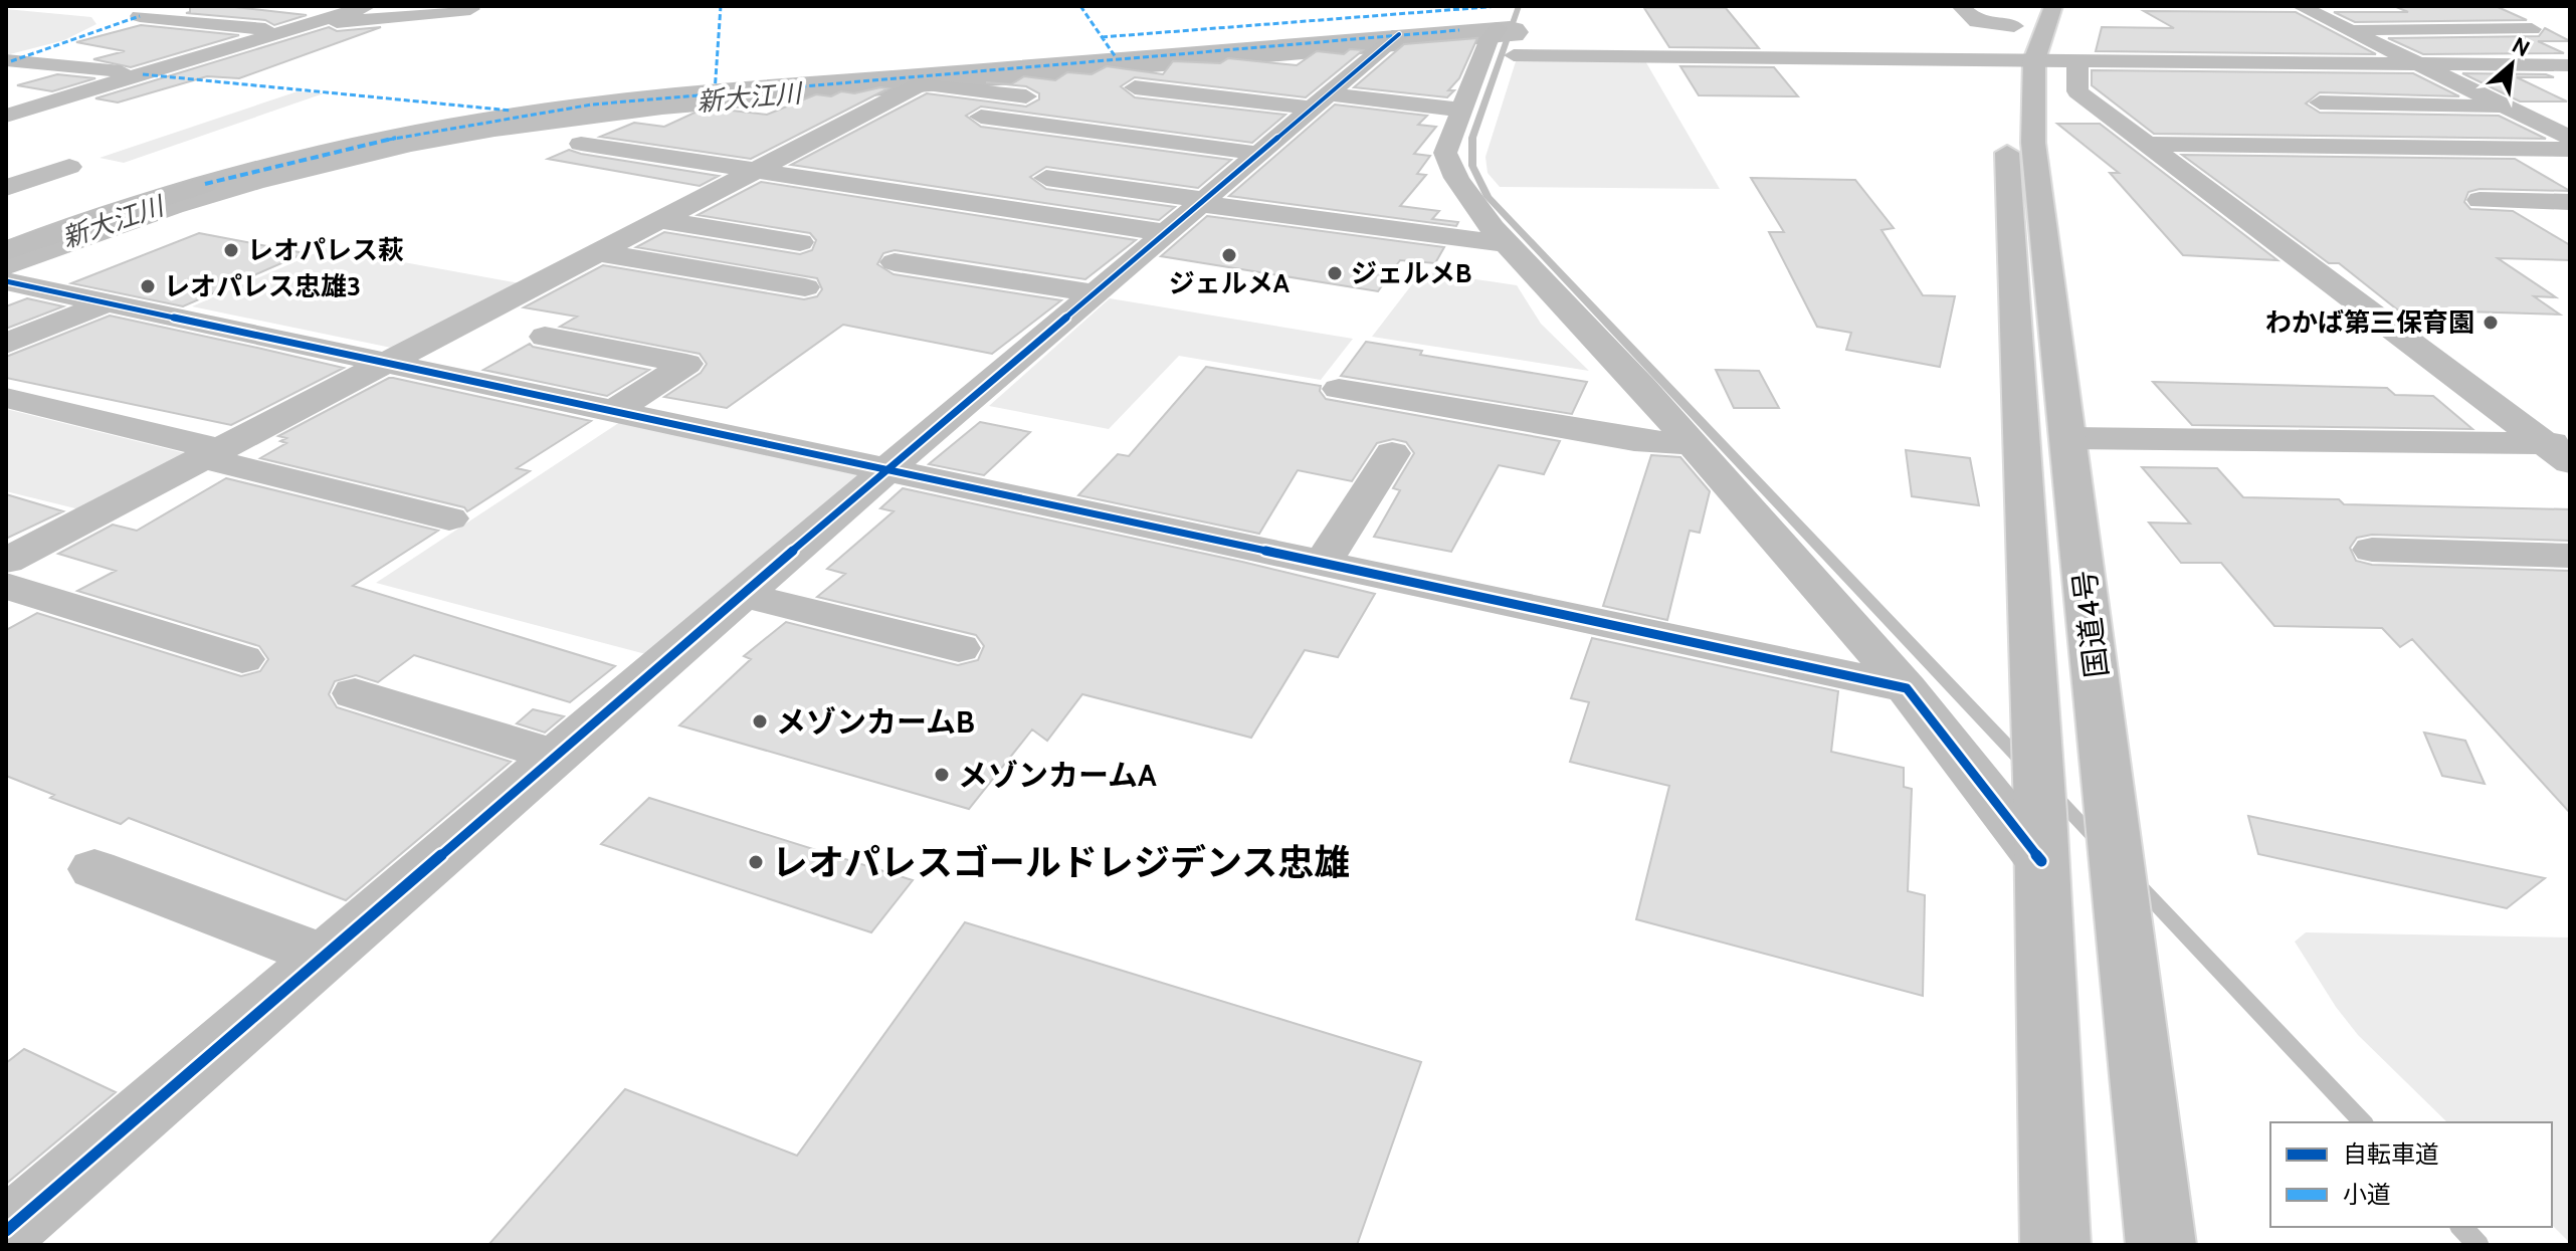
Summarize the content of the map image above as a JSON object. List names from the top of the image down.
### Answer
{
  "streets": {
    "main road": ["国道4号"]
  },
  "water": ["新大江川"],
  "places": [
    "レオパレス萩",
    "ジェルメA",
    "ジェルメB",
    "レオパレス忠雄3",
    "わかば第三保育園",
    "メゾンカームB",
    "メゾンカームA",
    "レオパレスゴールドレジデンス忠雄"
  ],
  "legend": ["自転車道", "小道"],
  "north": "top right"
}
